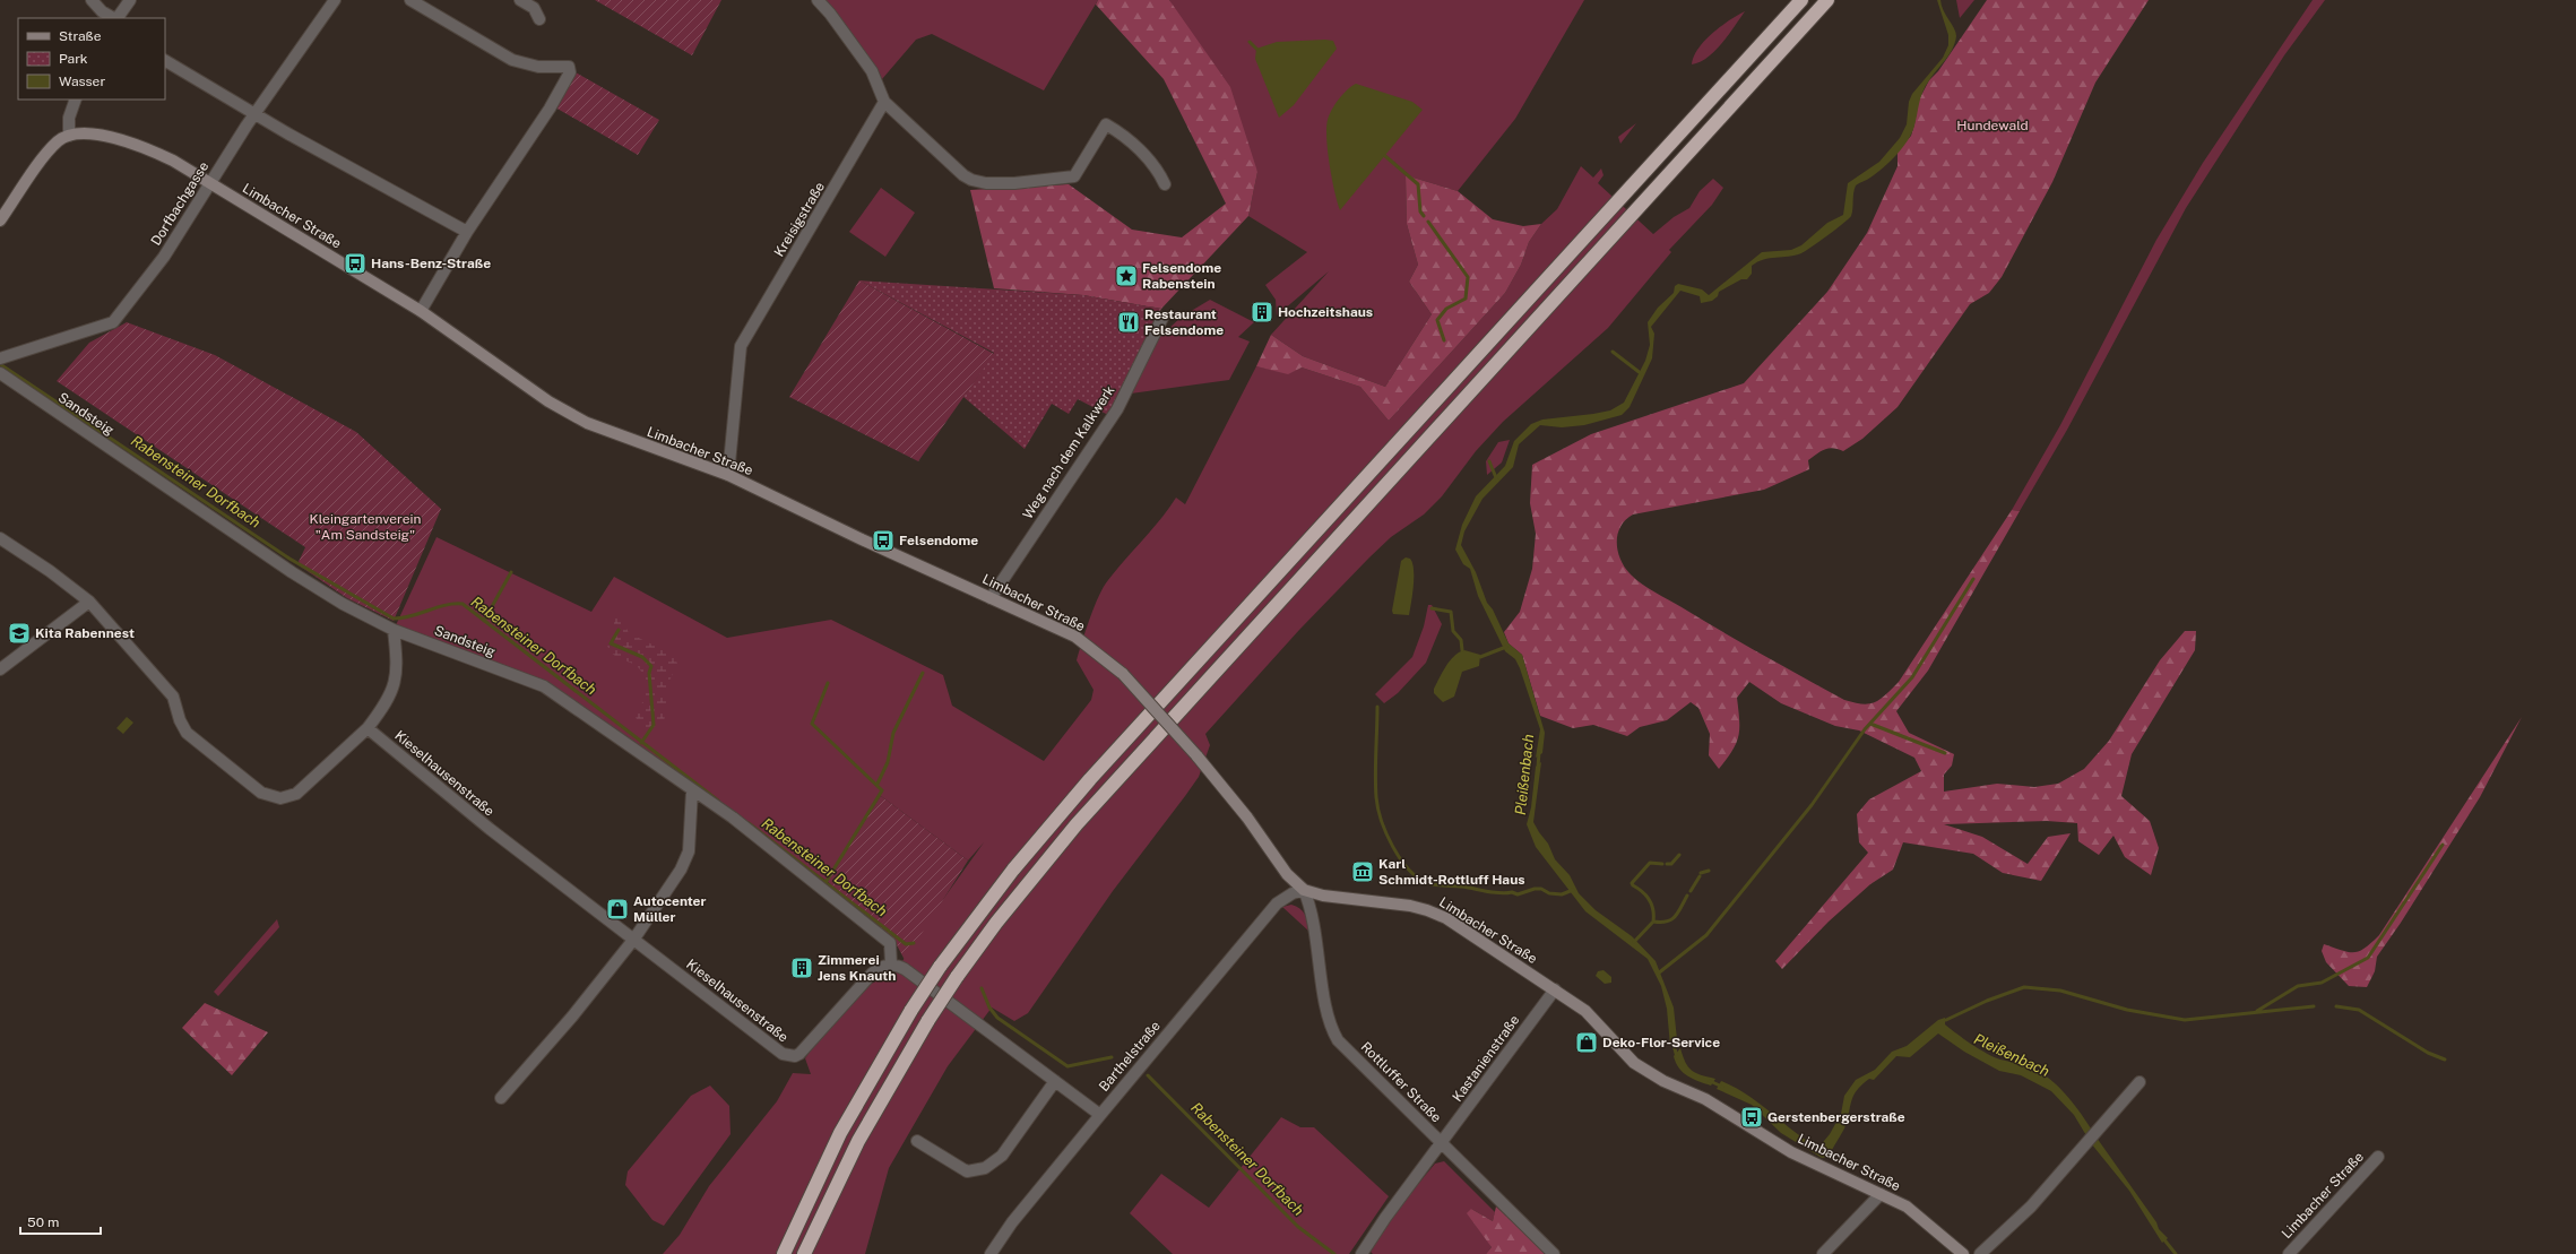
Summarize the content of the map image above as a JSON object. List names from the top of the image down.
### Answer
{
  "streets": {
    "street": [
      "Dorfbachgasse",
      "Limbacher Straße",
      "Kreisigstraße",
      "Sandsteig",
      "Weg nach dem Kalkwerk",
      "Kieselhausenstraße",
      "Barthelstraße",
      "Kastanienstraße",
      "Rottluffer Straße"
    ]
  },
  "crossings": [
    ["Dorfbachgasse", "Limbacher Straße"],
    ["Limbacher Straße", "Kreisigstraße"],
    ["Limbacher Straße", "Weg nach dem Kalkwerk"],
    ["Limbacher Straße", "Barthelstraße"],
    ["Limbacher Straße", "Kastanienstraße"],
    ["Limbacher Straße", "Rottluffer Straße"],
    ["Sandsteig", "Kieselhausenstraße"],
    ["Barthelstraße", "Rottluffer Straße"],
    ["Kastanienstraße", "Rottluffer Straße"]
  ],
  "water": ["Rabensteiner Dorfbach", "Pleißenbach"],
  "parks": ["Hundewald", "Kleingartenverein \"Am Sandsteig\""],
  "places": {
    "bus stop": ["Hans-Benz-Straße", "Felsendome", "Gerstenbergerstraße"],
    "place": ["Felsendome Rabenstein"],
    "building": ["Hochzeitshaus", "Zimmerei Jens Knauth"],
    "restaurant": ["Restaurant Felsendome"],
    "school or university": ["Kita Rabennest"],
    "museum": ["Karl Schmidt-Rottluff Haus"],
    "shop": ["Autocenter Müller", "Deko-Flor-Service"]
  },
  "legend": ["Straße", "Park", "Wasser"],
  "scale_bar": "50 m"
}
